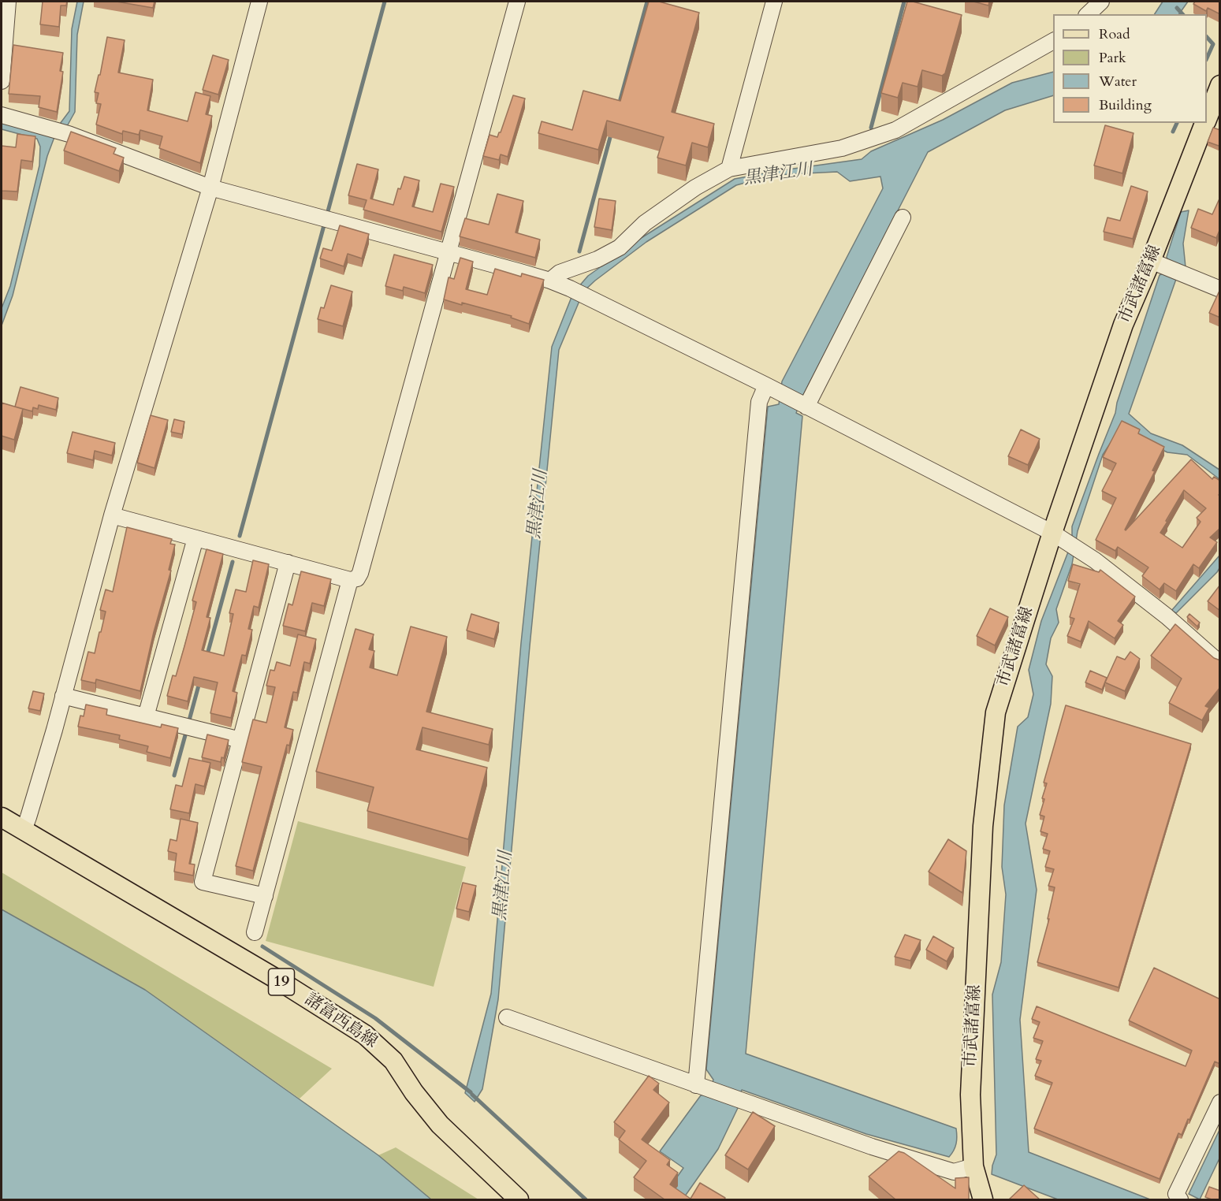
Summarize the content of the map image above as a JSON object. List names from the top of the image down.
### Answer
{
  "streets": {
    "main road": ["市武諸富線", "19", "諸富西島線"]
  },
  "water": ["黒津江川"],
  "legend": [
    "Road",
    "Park",
    "Water",
    "Building"
  ]
}
